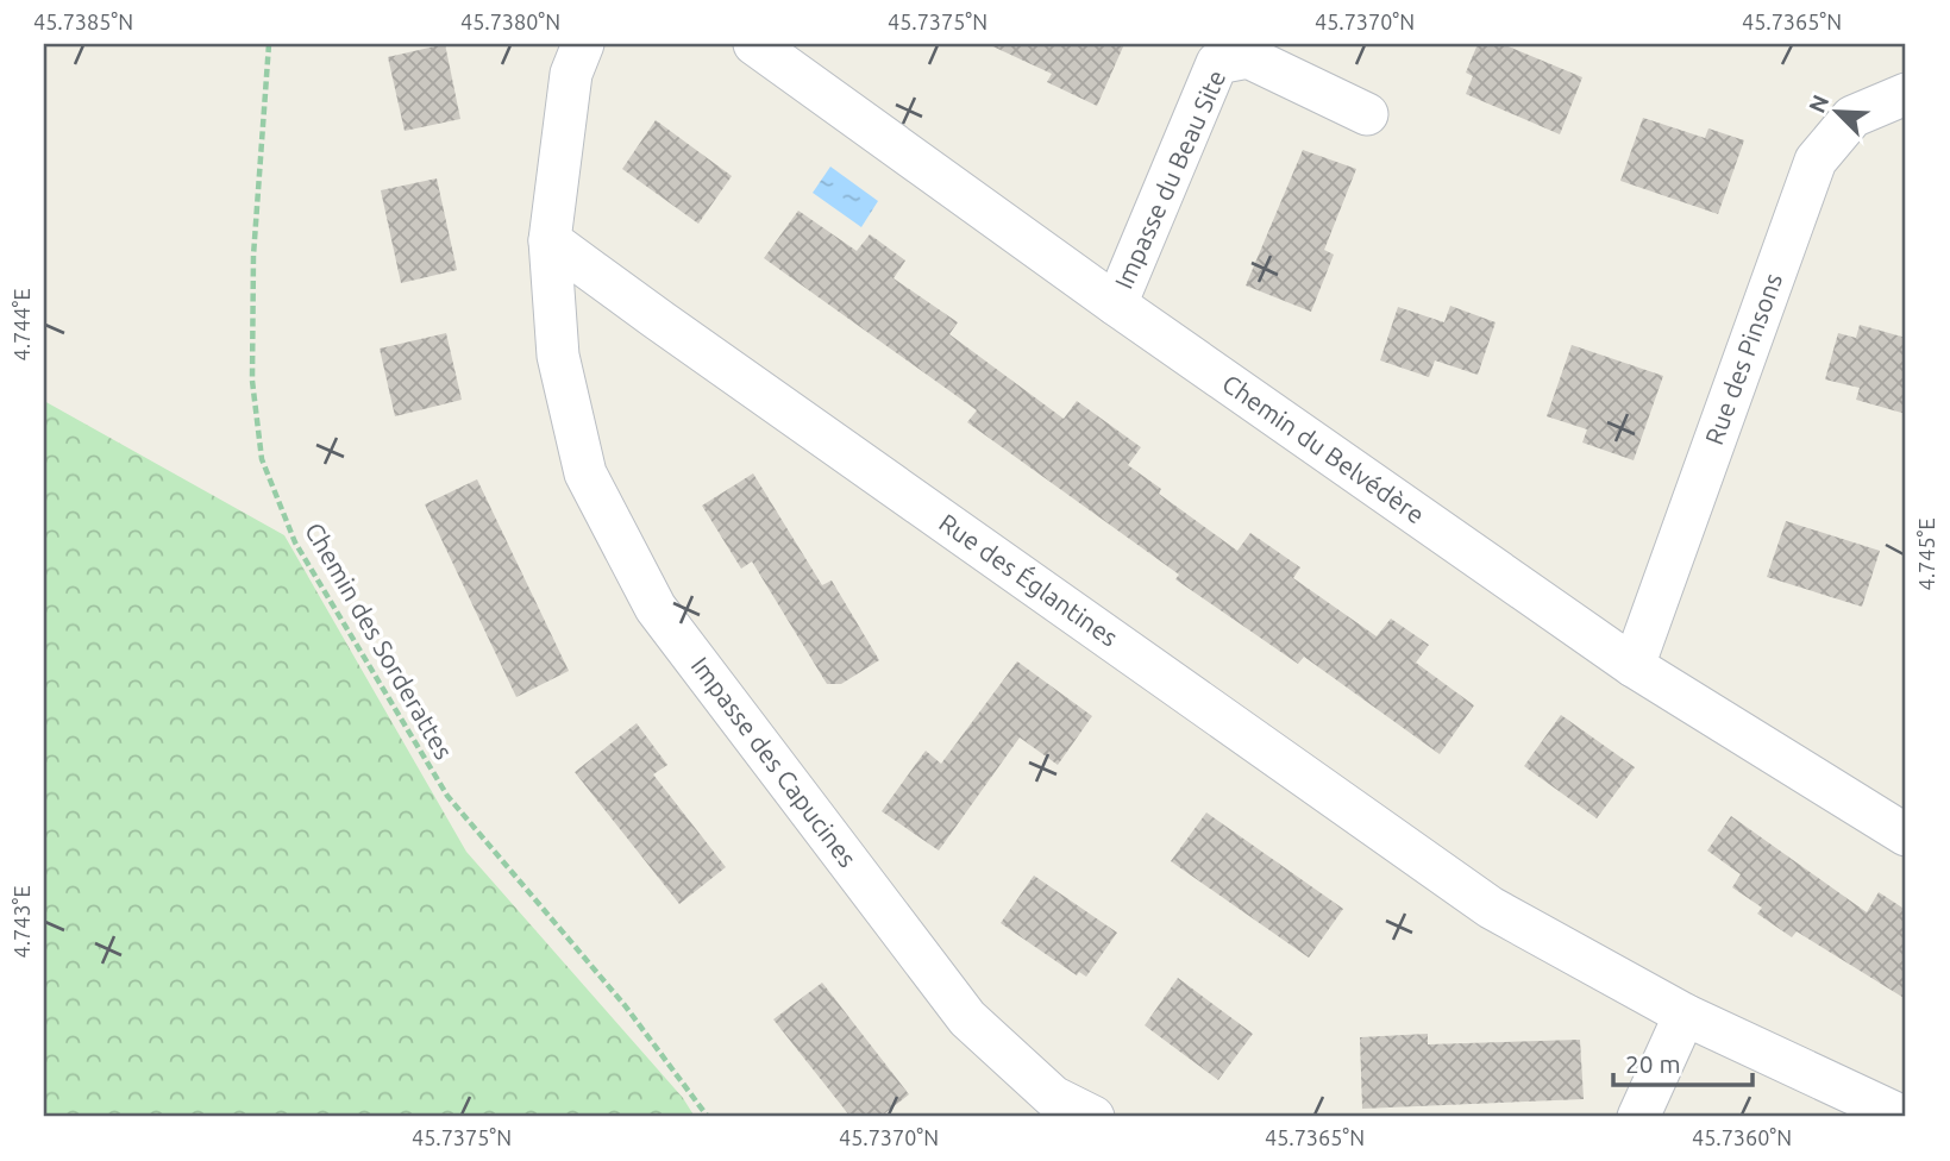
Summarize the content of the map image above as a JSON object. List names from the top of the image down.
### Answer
{
  "streets": {
    "street": [
      "Impasse du Beau Site",
      "Rue des Pinsons",
      "Chemin du Belvédère",
      "Rue des Églantines",
      "Impasse des Capucines"
    ],
    "path": ["Chemin des Sorderattes"]
  },
  "crossings": [
    ["Impasse du Beau Site", "Chemin du Belvédère"],
    ["Rue des Pinsons", "Chemin du Belvédère"],
    ["Rue des Églantines", "Impasse des Capucines"]
  ],
  "scale_bar": "20 m",
  "north": "top left",
  "coordinates": [
    "45.7385°N",
    "45.7380°N",
    "45.7375°N",
    "45.7370°N",
    "45.7365°N",
    "4.744°E",
    "4.745°E",
    "4.743°E",
    "45.7360°N"
  ]
}
